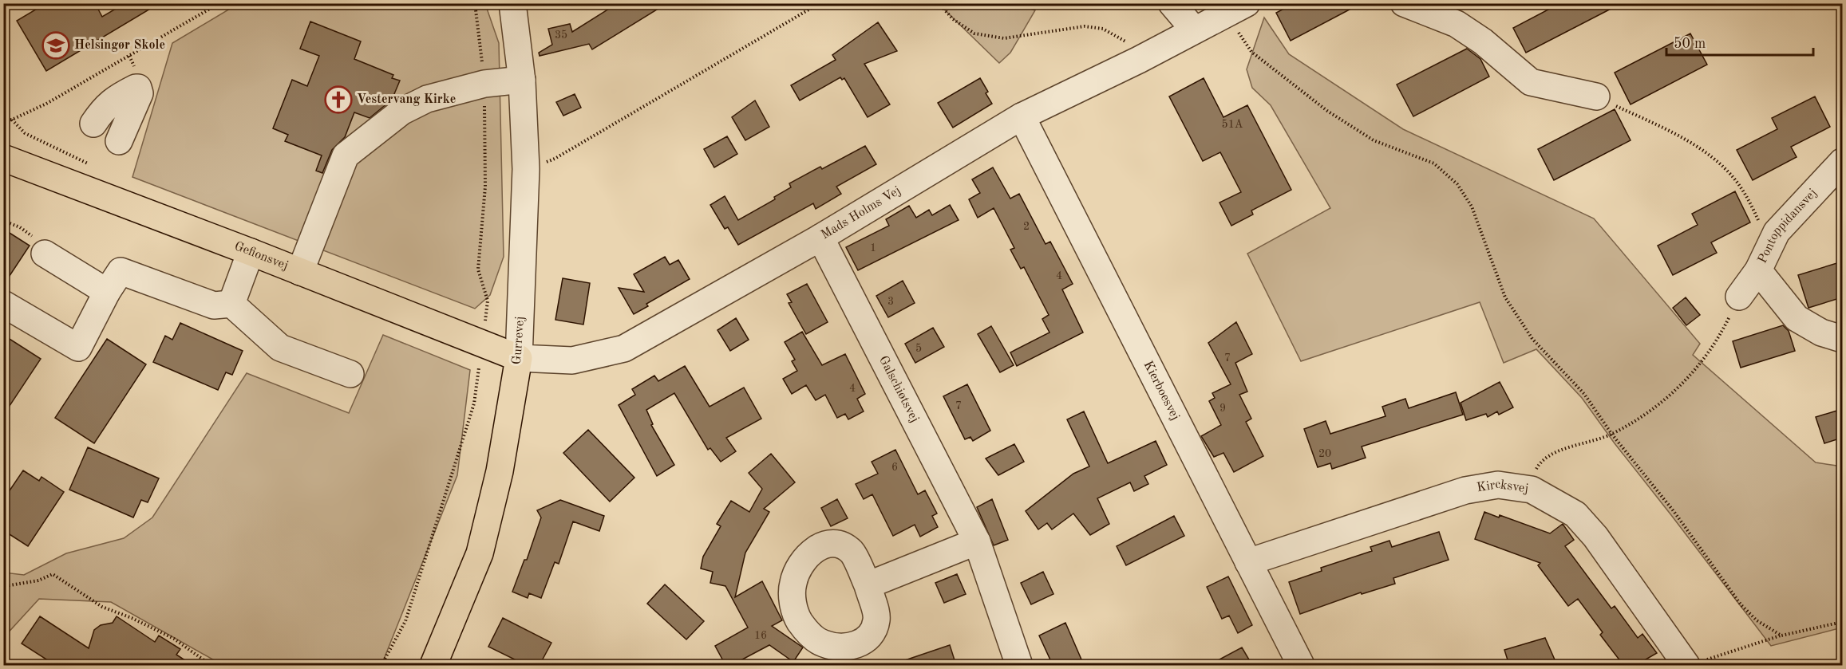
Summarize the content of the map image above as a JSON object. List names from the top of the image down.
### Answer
{
  "streets": {
    "main road": ["Gefionsvej", "Gurrevej"],
    "street": [
      "Mads Holms Vej",
      "Pontoppidansvej",
      "Galschiøtsvej",
      "Kierboesvej",
      "Kircksvej"
    ]
  },
  "crossings": [
    ["Mads Holms Vej", "Gefionsvej"],
    ["Mads Holms Vej", "Gurrevej"],
    ["Mads Holms Vej", "Galschiøtsvej"],
    ["Mads Holms Vej", "Kierboesvej"],
    ["Gefionsvej", "Gurrevej"],
    ["Kierboesvej", "Kircksvej"]
  ],
  "places": {
    "school or university": ["Helsingør Skole"],
    "church": ["Vestervang Kirke"]
  },
  "house_numbers": [
    "35",
    "51A",
    "2",
    "1",
    "4",
    "3",
    "5",
    "7",
    "4",
    "7",
    "9",
    "20",
    "6",
    "16"
  ],
  "scale_bar": "50 m"
}
